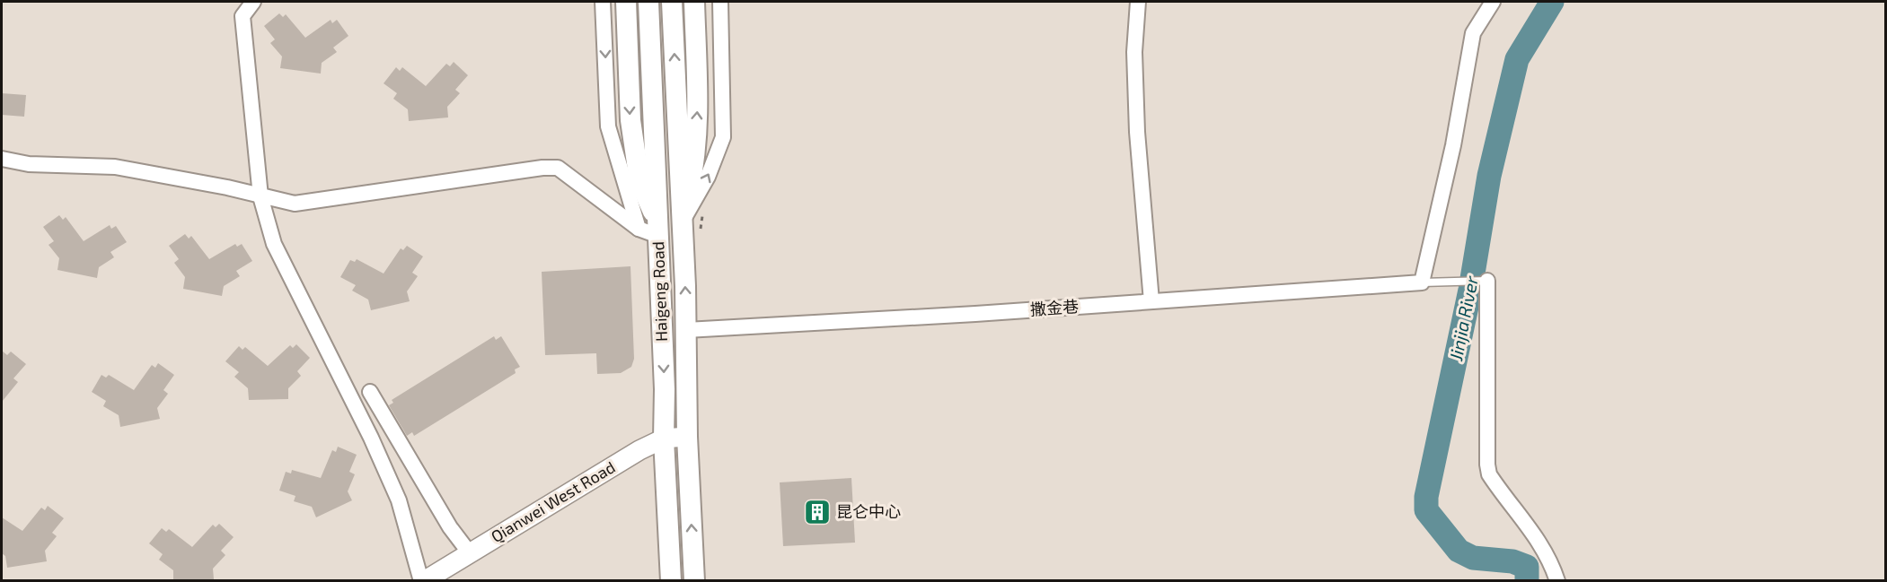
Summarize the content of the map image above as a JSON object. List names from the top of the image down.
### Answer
{
  "streets": {
    "main road": ["Haigeng Road"],
    "street": ["撒金巷", "Qianwei West Road"]
  },
  "crossings": [
    ["Haigeng Road", "撒金巷"],
    ["Haigeng Road", "Qianwei West Road"]
  ],
  "water": ["Jinjia River"],
  "places": {
    "building": ["昆仑中心"]
  }
}
